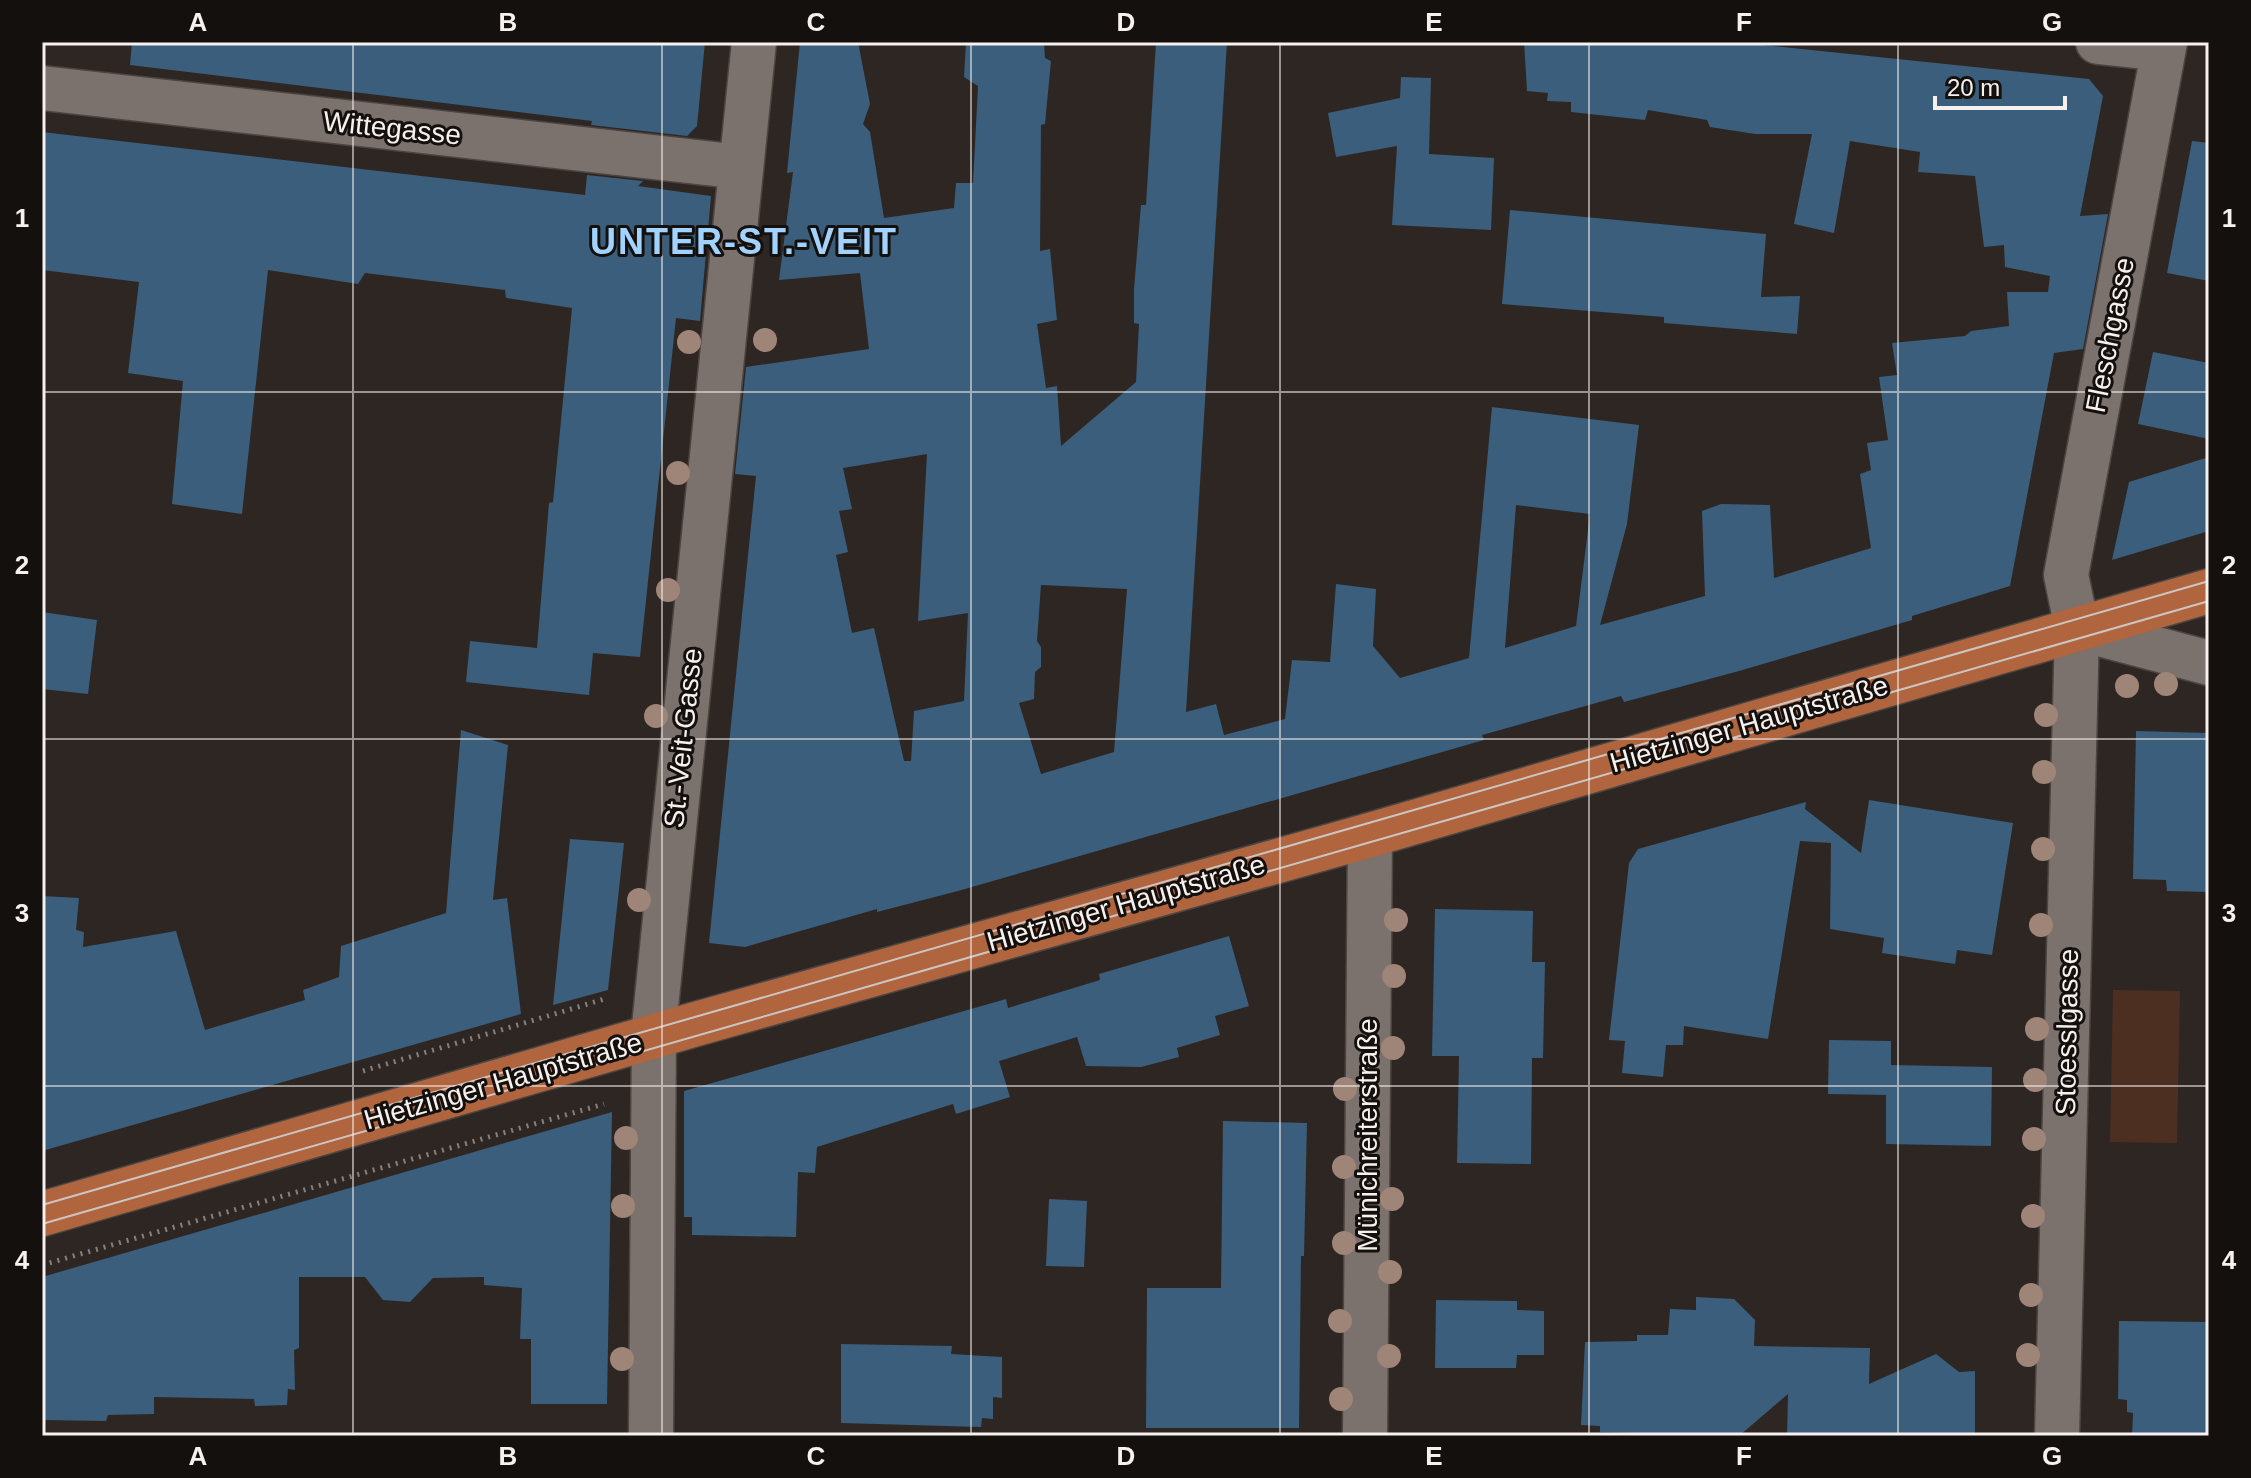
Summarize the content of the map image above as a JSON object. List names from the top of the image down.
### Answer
{
  "streets": {
    "main road": ["Hietzinger Hauptstraße"],
    "street": [
      "Wittegasse",
      "Fleschgasse",
      "St.-Veit-Gasse",
      "Stoesslgasse",
      "Münichreiterstraße"
    ]
  },
  "crossings": [
    ["Wittegasse", "St.-Veit-Gasse"],
    ["Fleschgasse", "Hietzinger Hauptstraße"],
    ["Fleschgasse", "Stoesslgasse"],
    ["Hietzinger Hauptstraße", "St.-Veit-Gasse"],
    ["Hietzinger Hauptstraße", "Stoesslgasse"],
    ["Hietzinger Hauptstraße", "Münichreiterstraße"]
  ],
  "districts": ["UNTER-ST.-VEIT"],
  "scale_bar": "20 m",
  "grid": {
    "columns": [
      "A",
      "B",
      "C",
      "D",
      "E",
      "F",
      "G"
    ],
    "rows": [
      "1",
      "2",
      "3",
      "4"
    ]
  }
}
